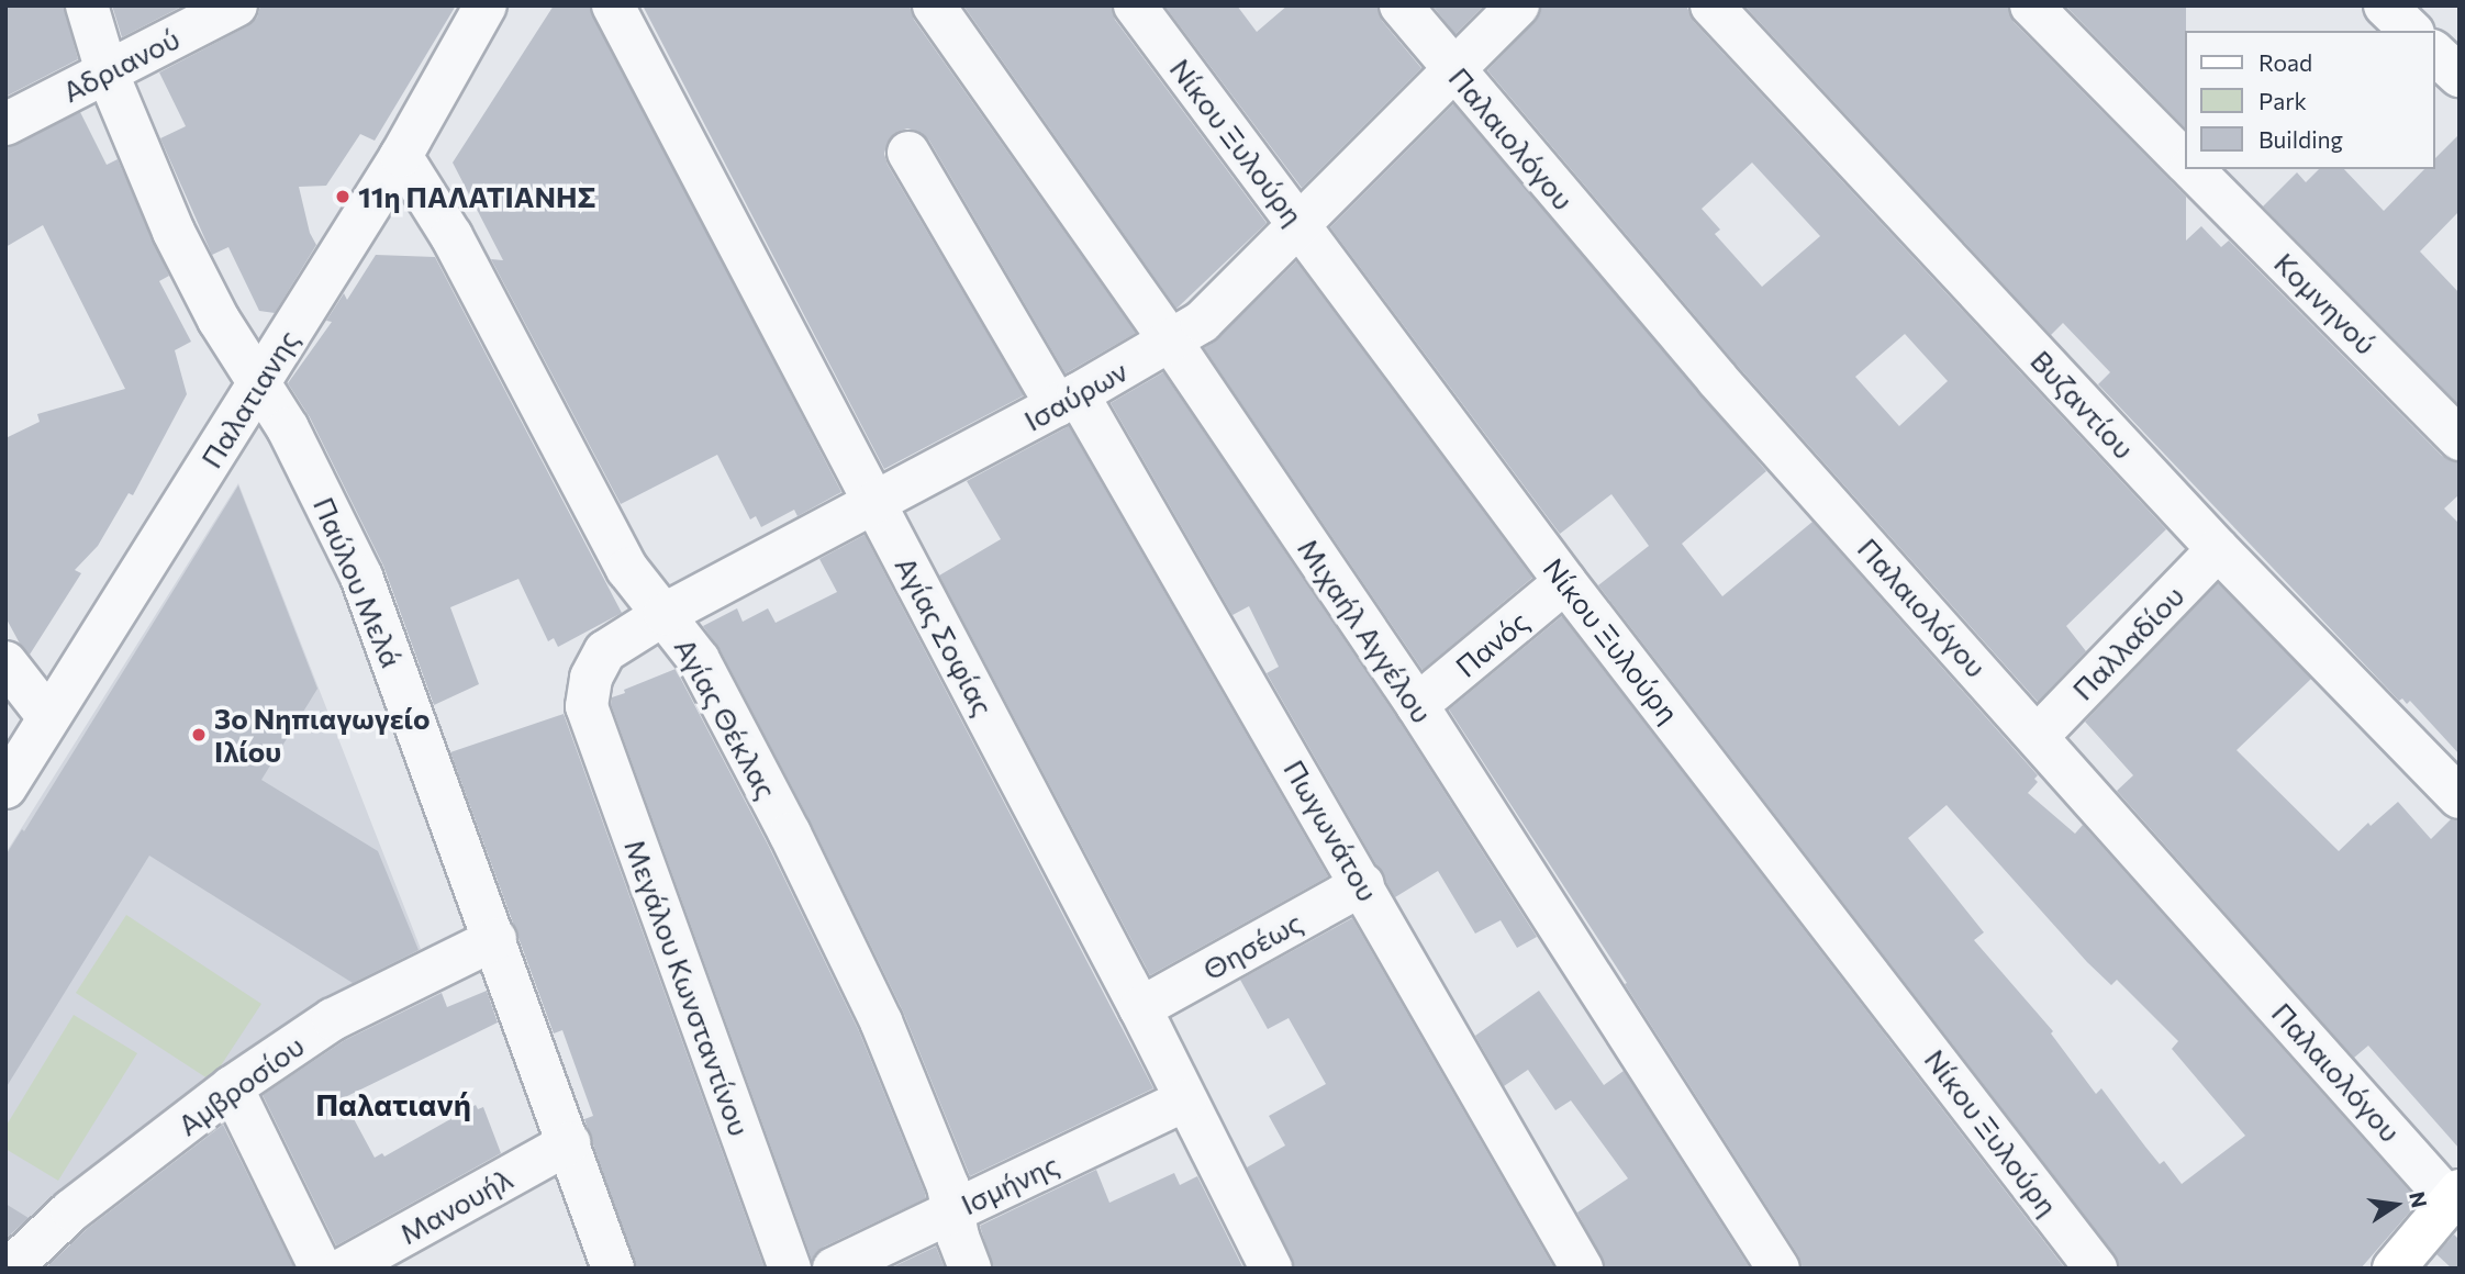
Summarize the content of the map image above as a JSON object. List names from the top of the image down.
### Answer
{
  "streets": {
    "street": [
      "Αδριανού",
      "Παλαιολόγου",
      "Νίκου Ξυλούρη",
      "Κομνηνού",
      "Ισαύρων",
      "Παλατιανης",
      "Βυζαντίου",
      "Παύλου Μελά",
      "Μιχαήλ Αγγέλου",
      "Αγίας Σοφίας",
      "Παλλαδίου",
      "Πανός",
      "Αγίας Θέκλας",
      "Πωγωνάτου",
      "Θησέως",
      "Μεγάλου Κωνσταντίνου",
      "Αμβροσίου",
      "Ισμήνης",
      "Μανουήλ"
    ]
  },
  "crossings": [
    ["Αδριανού", "Παύλου Μελά"],
    ["Παλαιολόγου", "Ισαύρων"],
    ["Παλαιολόγου", "Παλλαδίου"],
    ["Νίκου Ξυλούρη", "Ισαύρων"],
    ["Νίκου Ξυλούρη", "Πανός"],
    ["Ισαύρων", "Μιχαήλ Αγγέλου"],
    ["Ισαύρων", "Αγίας Σοφίας"],
    ["Ισαύρων", "Αγίας Θέκλας"],
    ["Ισαύρων", "Πωγωνάτου"],
    ["Ισαύρων", "Μεγάλου Κωνσταντίνου"],
    ["Παλατιανης", "Παύλου Μελά"],
    ["Παλατιανης", "Αγίας Θέκλας"],
    ["Βυζαντίου", "Παλλαδίου"],
    ["Παύλου Μελά", "Αμβροσίου"],
    ["Παύλου Μελά", "Μανουήλ"],
    ["Μιχαήλ Αγγέλου", "Πανός"],
    ["Αγίας Σοφίας", "Θησέως"],
    ["Αγίας Σοφίας", "Ισμήνης"],
    ["Αγίας Θέκλας", "Ισμήνης"],
    ["Πωγωνάτου", "Θησέως"]
  ],
  "districts": ["Παλατιανή"],
  "places": ["11η ΠΑΛΑΤΙΑΝΗΣ", "3ο Νηπιαγωγείο Ιλίου"],
  "legend": ["Road", "Park", "Building"],
  "north": "right"
}
